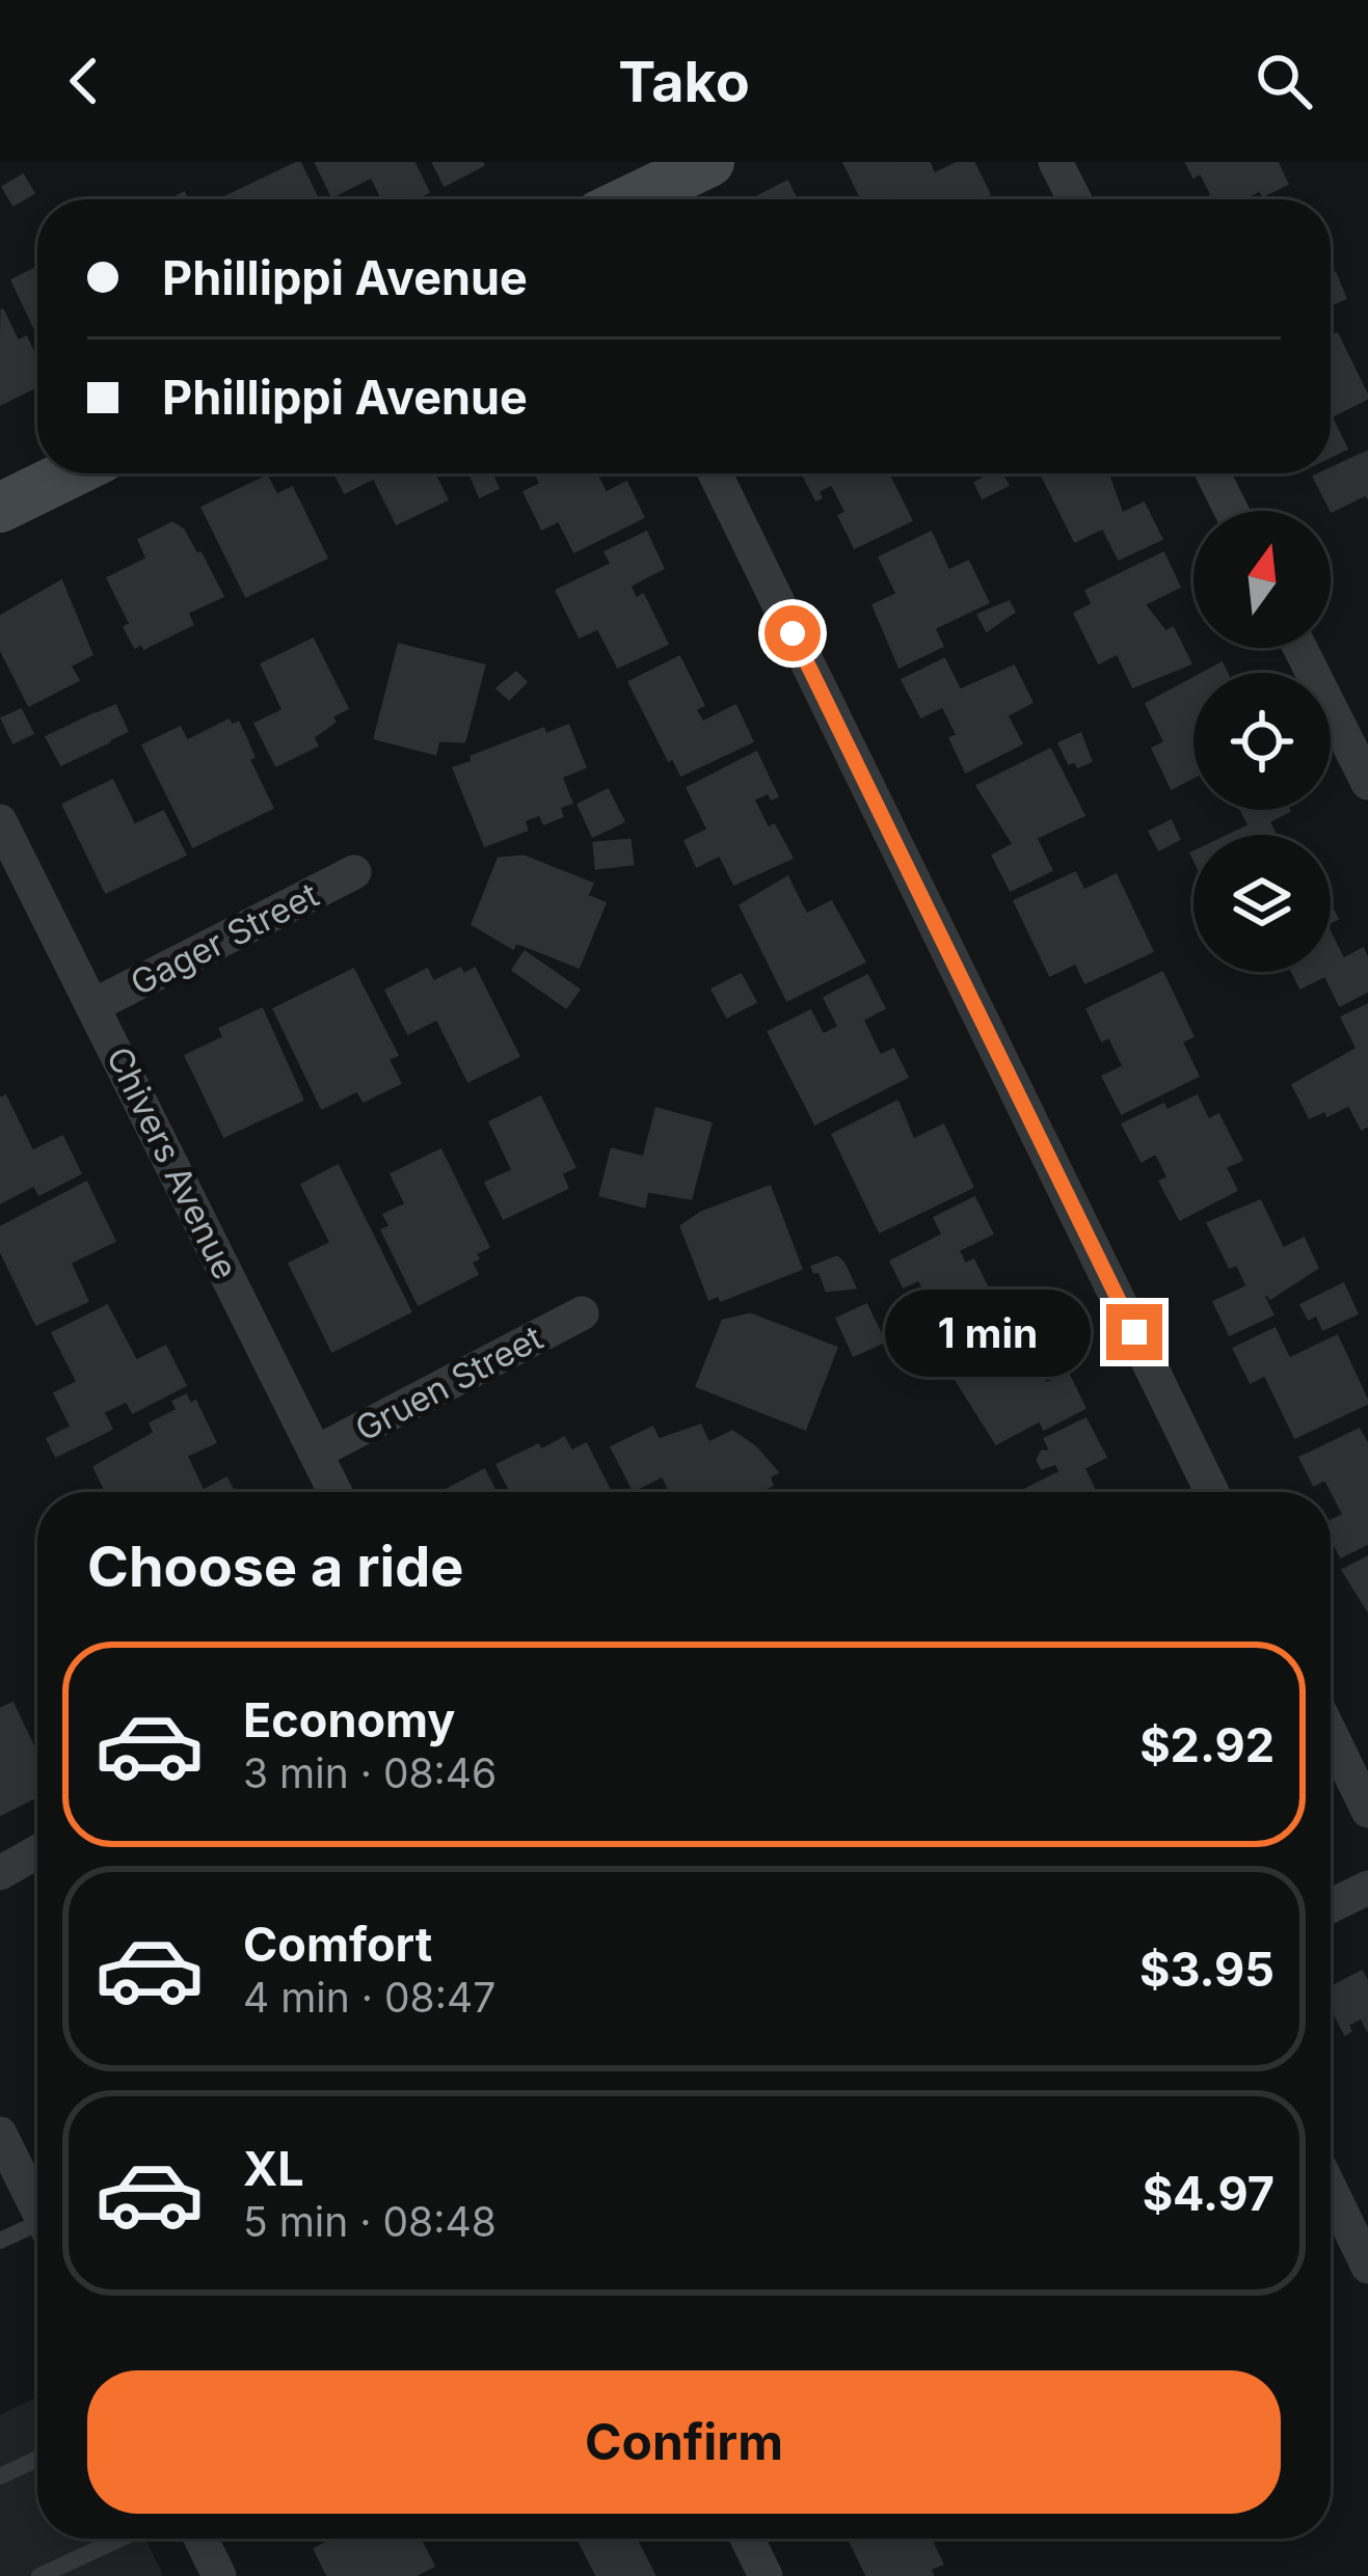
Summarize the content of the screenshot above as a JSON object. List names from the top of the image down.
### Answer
{
  "streets": {
    "street": ["Gager Street", "Chivers Avenue", "Gruen Street"]
  },
  "crossings": [
    ["Gager Street", "Chivers Avenue"],
    ["Chivers Avenue", "Gruen Street"]
  ],
  "north": "top",
  "page": {
    "header": "Tako",
    "banner": ["Phillippi Avenue", "Phillippi Avenue"],
    "bubble": "1 min",
    "heading": "Choose a ride",
    "list": [
      {
        "name": "Economy",
        "note": "3 min · 08:46",
        "value": "$2.92"
      },
      {
        "name": "Comfort",
        "note": "4 min · 08:47",
        "value": "$3.95"
      },
      {
        "name": "XL",
        "note": "5 min · 08:48",
        "value": "$4.97"
      }
    ],
    "buttons": "Confirm"
  }
}
